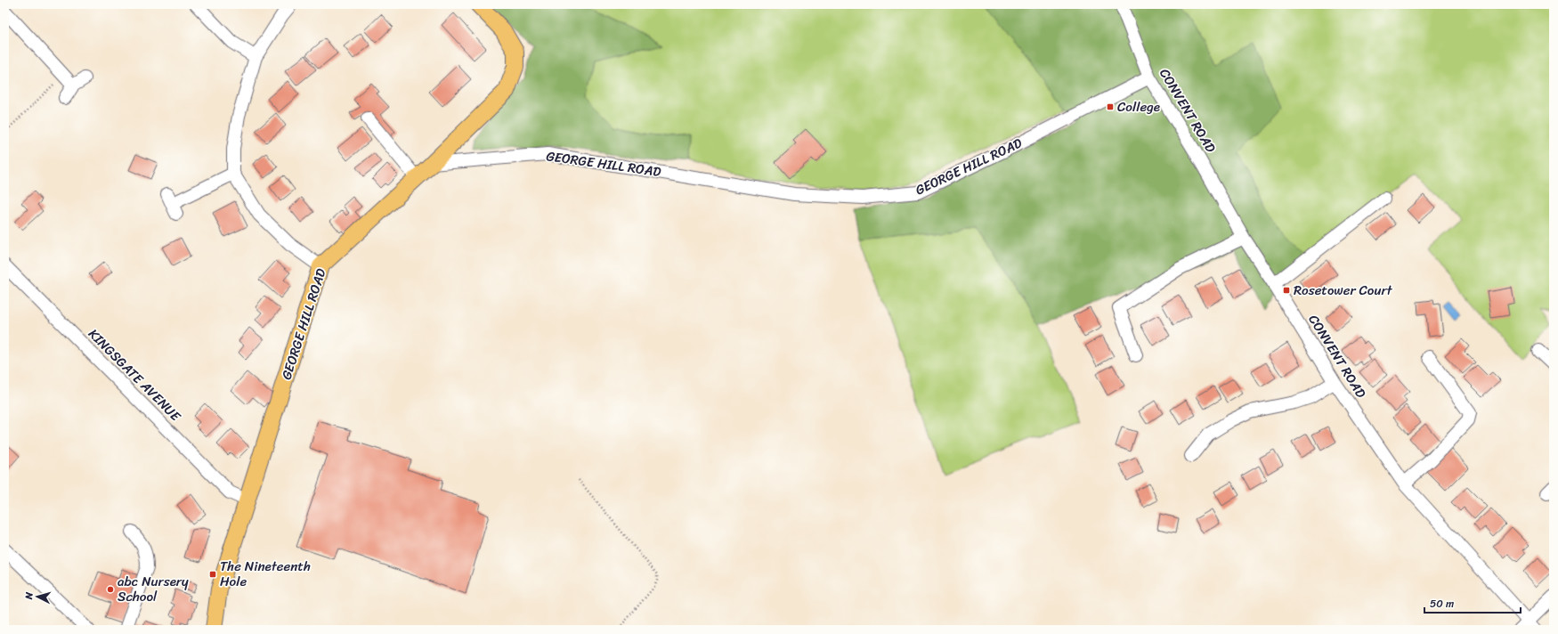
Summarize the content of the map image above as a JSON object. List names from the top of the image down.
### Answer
{
  "streets": {
    "main road": ["GEORGE HILL ROAD"],
    "street": ["CONVENT ROAD", "KINGSGATE AVENUE"]
  },
  "crossings": [
    ["CONVENT ROAD", "GEORGE HILL ROAD"],
    ["GEORGE HILL ROAD", "KINGSGATE AVENUE"]
  ],
  "places": {
    "transit": ["College", "Rosetower Court", "The Nineteenth Hole"],
    "other": ["abc Nursery School"]
  },
  "scale_bar": "50 m",
  "north": "left"
}
